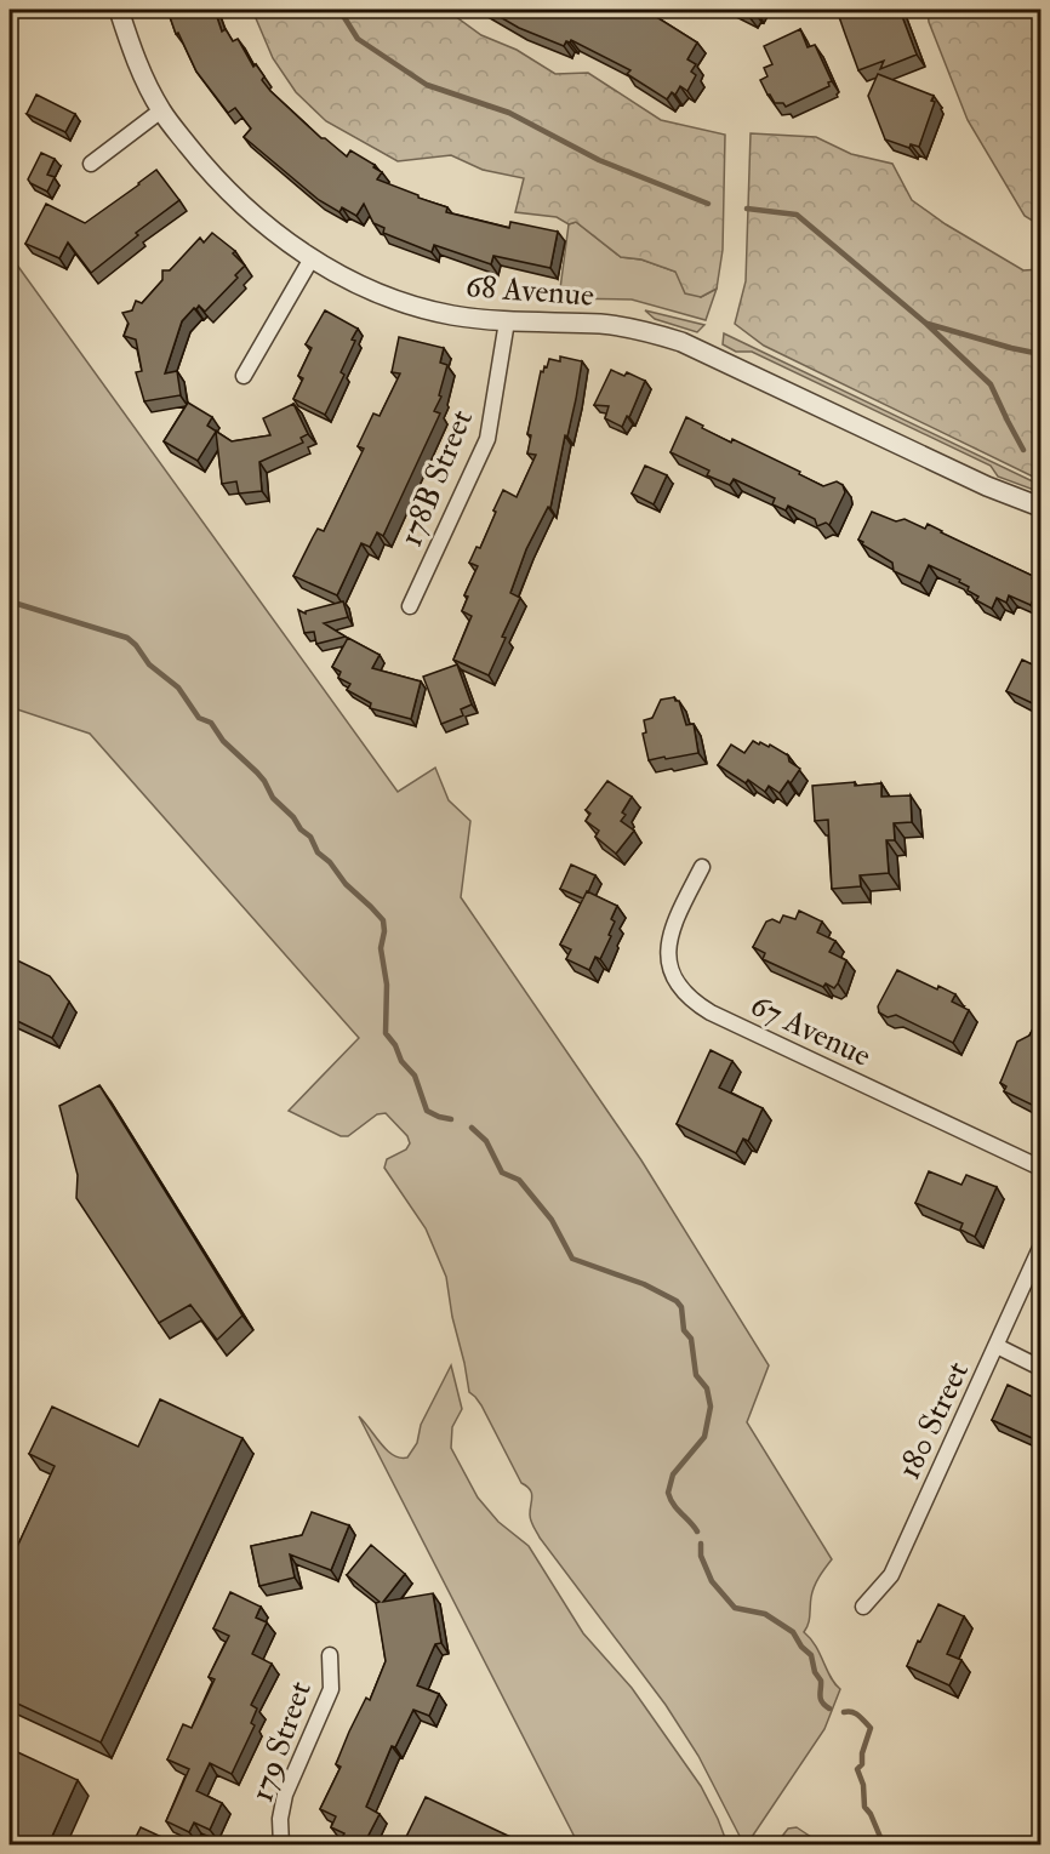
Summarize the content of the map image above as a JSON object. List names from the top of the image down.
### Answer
{
  "streets": {
    "street": [
      "68 Avenue",
      "178B Street",
      "67 Avenue",
      "180 Street",
      "179 Street"
    ]
  },
  "crossings": [
    ["68 Avenue", "178B Street"]
  ]
}
